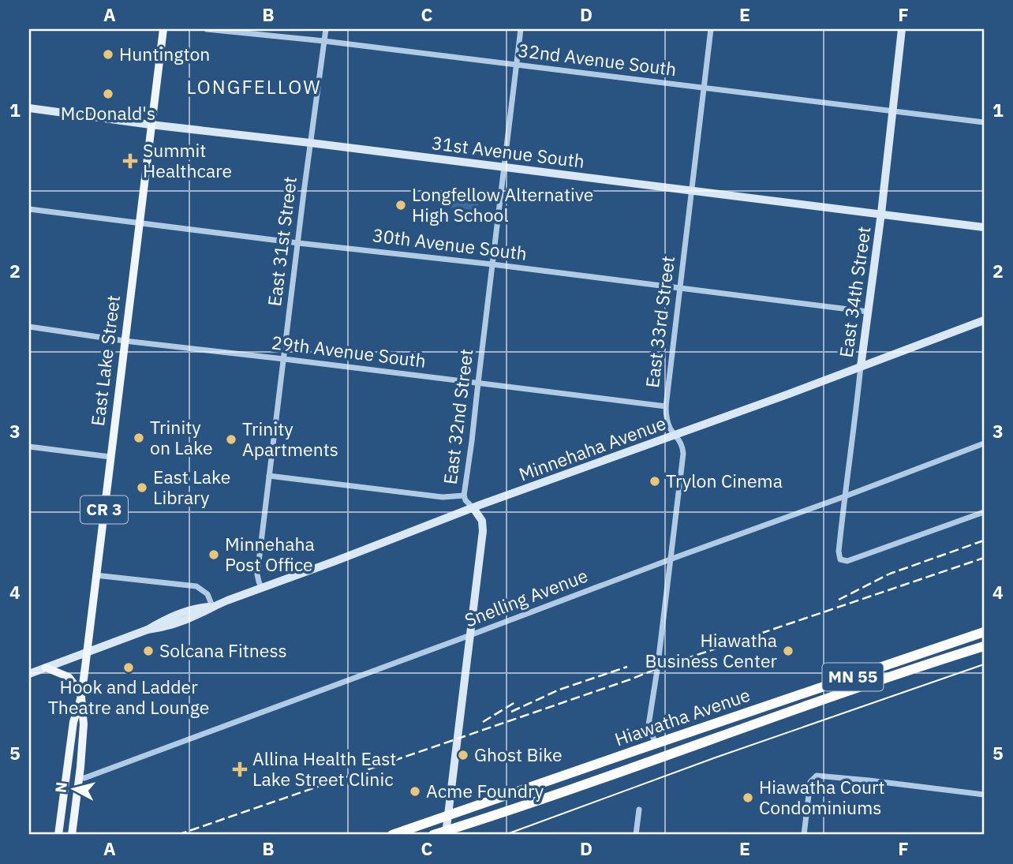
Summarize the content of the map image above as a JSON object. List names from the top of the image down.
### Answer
{
  "streets": {
    "highway": ["MN 55", "Hiawatha Avenue"],
    "main road": ["East Lake Street", "CR 3"],
    "street": [
      "32nd Avenue South",
      "31st Avenue South",
      "East 31st Street",
      "30th Avenue South",
      "East 34th Street",
      "East 33rd Street",
      "29th Avenue South",
      "East 32nd Street",
      "Minnehaha Avenue",
      "Snelling Avenue"
    ]
  },
  "crossings": [
    ["32nd Avenue South", "East 31st Street"],
    ["32nd Avenue South", "East 34th Street"],
    ["32nd Avenue South", "East 33rd Street"],
    ["32nd Avenue South", "East 32nd Street"],
    ["31st Avenue South", "East 31st Street"],
    ["31st Avenue South", "East 34th Street"],
    ["31st Avenue South", "East 33rd Street"],
    ["31st Avenue South", "East Lake Street"],
    ["31st Avenue South", "East 32nd Street"],
    ["East 31st Street", "30th Avenue South"],
    ["East 31st Street", "29th Avenue South"],
    ["East 31st Street", "Minnehaha Avenue"],
    ["30th Avenue South", "East 34th Street"],
    ["30th Avenue South", "East 33rd Street"],
    ["30th Avenue South", "East Lake Street"],
    ["30th Avenue South", "East 32nd Street"],
    ["East 34th Street", "Minnehaha Avenue"],
    ["East 34th Street", "Snelling Avenue"],
    ["East 33rd Street", "29th Avenue South"],
    ["East 33rd Street", "Minnehaha Avenue"],
    ["East 33rd Street", "Snelling Avenue"],
    ["East 33rd Street", "Hiawatha Avenue"],
    ["29th Avenue South", "East Lake Street"],
    ["29th Avenue South", "East 32nd Street"],
    ["East Lake Street", "Minnehaha Avenue"],
    ["East Lake Street", "Snelling Avenue"],
    ["East 32nd Street", "Minnehaha Avenue"],
    ["East 32nd Street", "Snelling Avenue"],
    ["East 32nd Street", "Hiawatha Avenue"]
  ],
  "districts": ["LONGFELLOW"],
  "places": {
    "other": [
      "Huntington",
      "McDonald's",
      "Longfellow Alternative High School",
      "Trinity on Lake",
      "Trinity Apartments",
      "Trylon Cinema",
      "East Lake Library",
      "Minnehaha Post Office",
      "Solcana Fitness",
      "Hiawatha Business Center",
      "Hook and Ladder Theatre and Lounge",
      "Ghost Bike",
      "Acme Foundry",
      "Hiawatha Court Condominiums"
    ],
    "health": ["Summit Healthcare", "Allina Health East Lake Street Clinic"]
  },
  "north": "left",
  "grid": {
    "columns": [
      "A",
      "B",
      "C",
      "D",
      "E",
      "F"
    ],
    "rows": [
      "1",
      "2",
      "3",
      "4",
      "5"
    ]
  }
}
